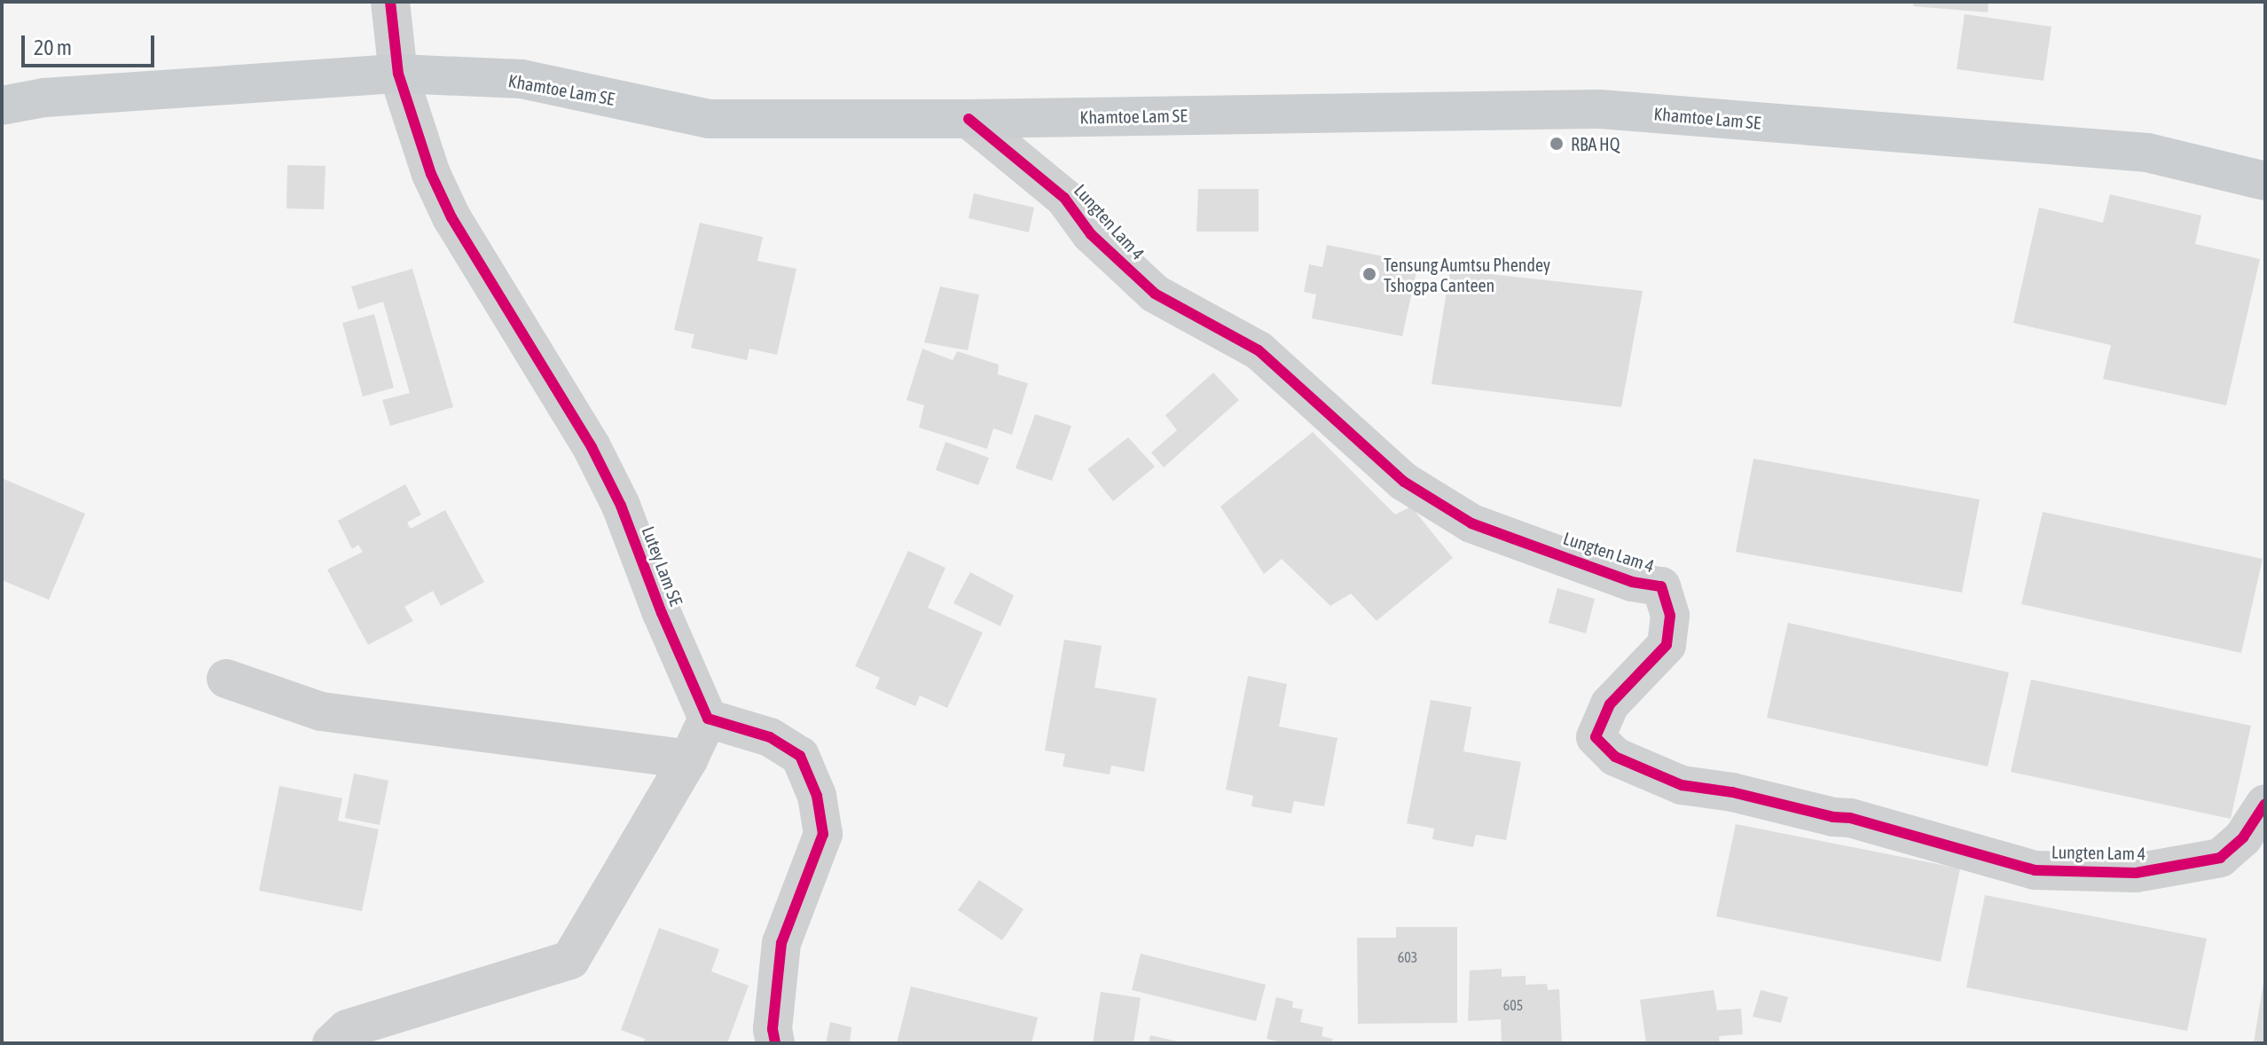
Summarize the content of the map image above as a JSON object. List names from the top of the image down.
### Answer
{
  "streets": {
    "main road": ["Khamtoe Lam SE"],
    "street": ["Lungten Lam 4", "Lutey Lam SE"]
  },
  "crossings": [
    ["Khamtoe Lam SE", "Lungten Lam 4"],
    ["Khamtoe Lam SE", "Lutey Lam SE"]
  ],
  "places": ["RBA HQ", "Tensung Aumtsu Phendey Tshogpa Canteen"],
  "house_numbers": ["603", "605"],
  "scale_bar": "20 m"
}
